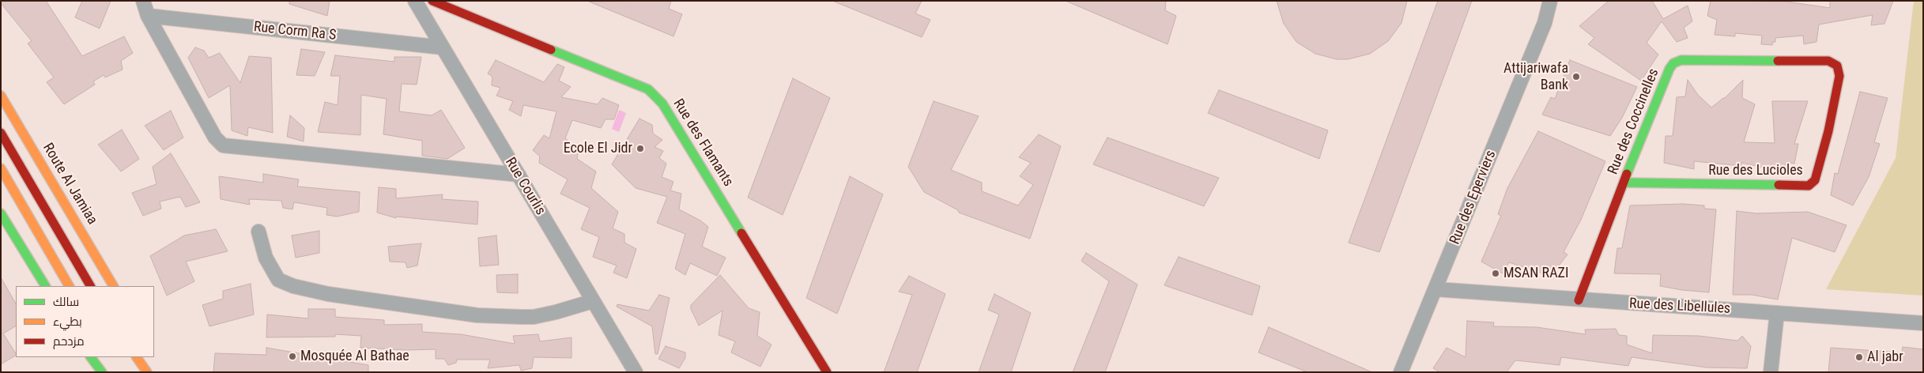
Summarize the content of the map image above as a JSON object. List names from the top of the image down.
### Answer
{
  "streets": {
    "street": [
      "Rue Corm Ra S",
      "Rue des Coccinelles",
      "Rue des Flamants",
      "Rue des Lucioles",
      "Route Al Jamiaa",
      "Rue Courlis",
      "Rue des Eperviers",
      "Rue des Libellules"
    ]
  },
  "crossings": [
    ["Rue Corm Ra S", "Rue Courlis"],
    ["Rue des Coccinelles", "Rue des Lucioles"],
    ["Rue des Coccinelles", "Rue des Libellules"],
    ["Rue des Eperviers", "Rue des Libellules"]
  ],
  "places": [
    "Attijariwafa Bank",
    "Ecole El Jidr",
    "MSAN RAZI",
    "Mosquée Al Bathae",
    "Al jabr"
  ],
  "legend": ["سالك", "بطيء", "مزدحم"]
}
